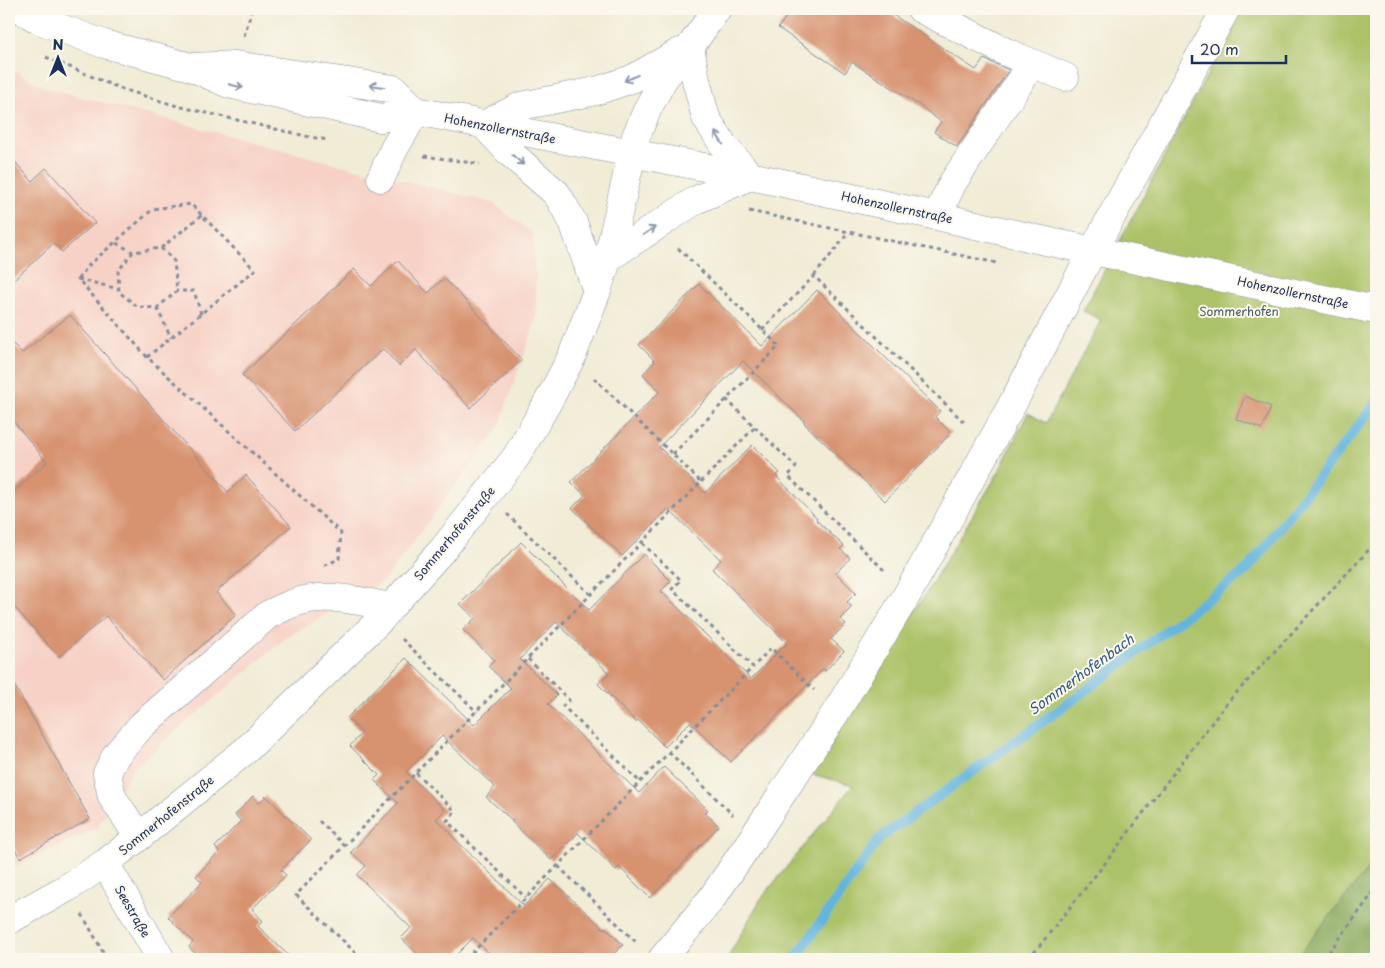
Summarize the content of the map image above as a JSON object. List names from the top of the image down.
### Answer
{
  "streets": {
    "street": ["Hohenzollernstraße", "Sommerhofenstraße", "Seestraße"]
  },
  "crossings": [
    ["Hohenzollernstraße", "Sommerhofenstraße"],
    ["Sommerhofenstraße", "Seestraße"]
  ],
  "water": ["Sommerhofenbach"],
  "parks": ["Sommerhofen"],
  "scale_bar": "20 m",
  "north": "top"
}
